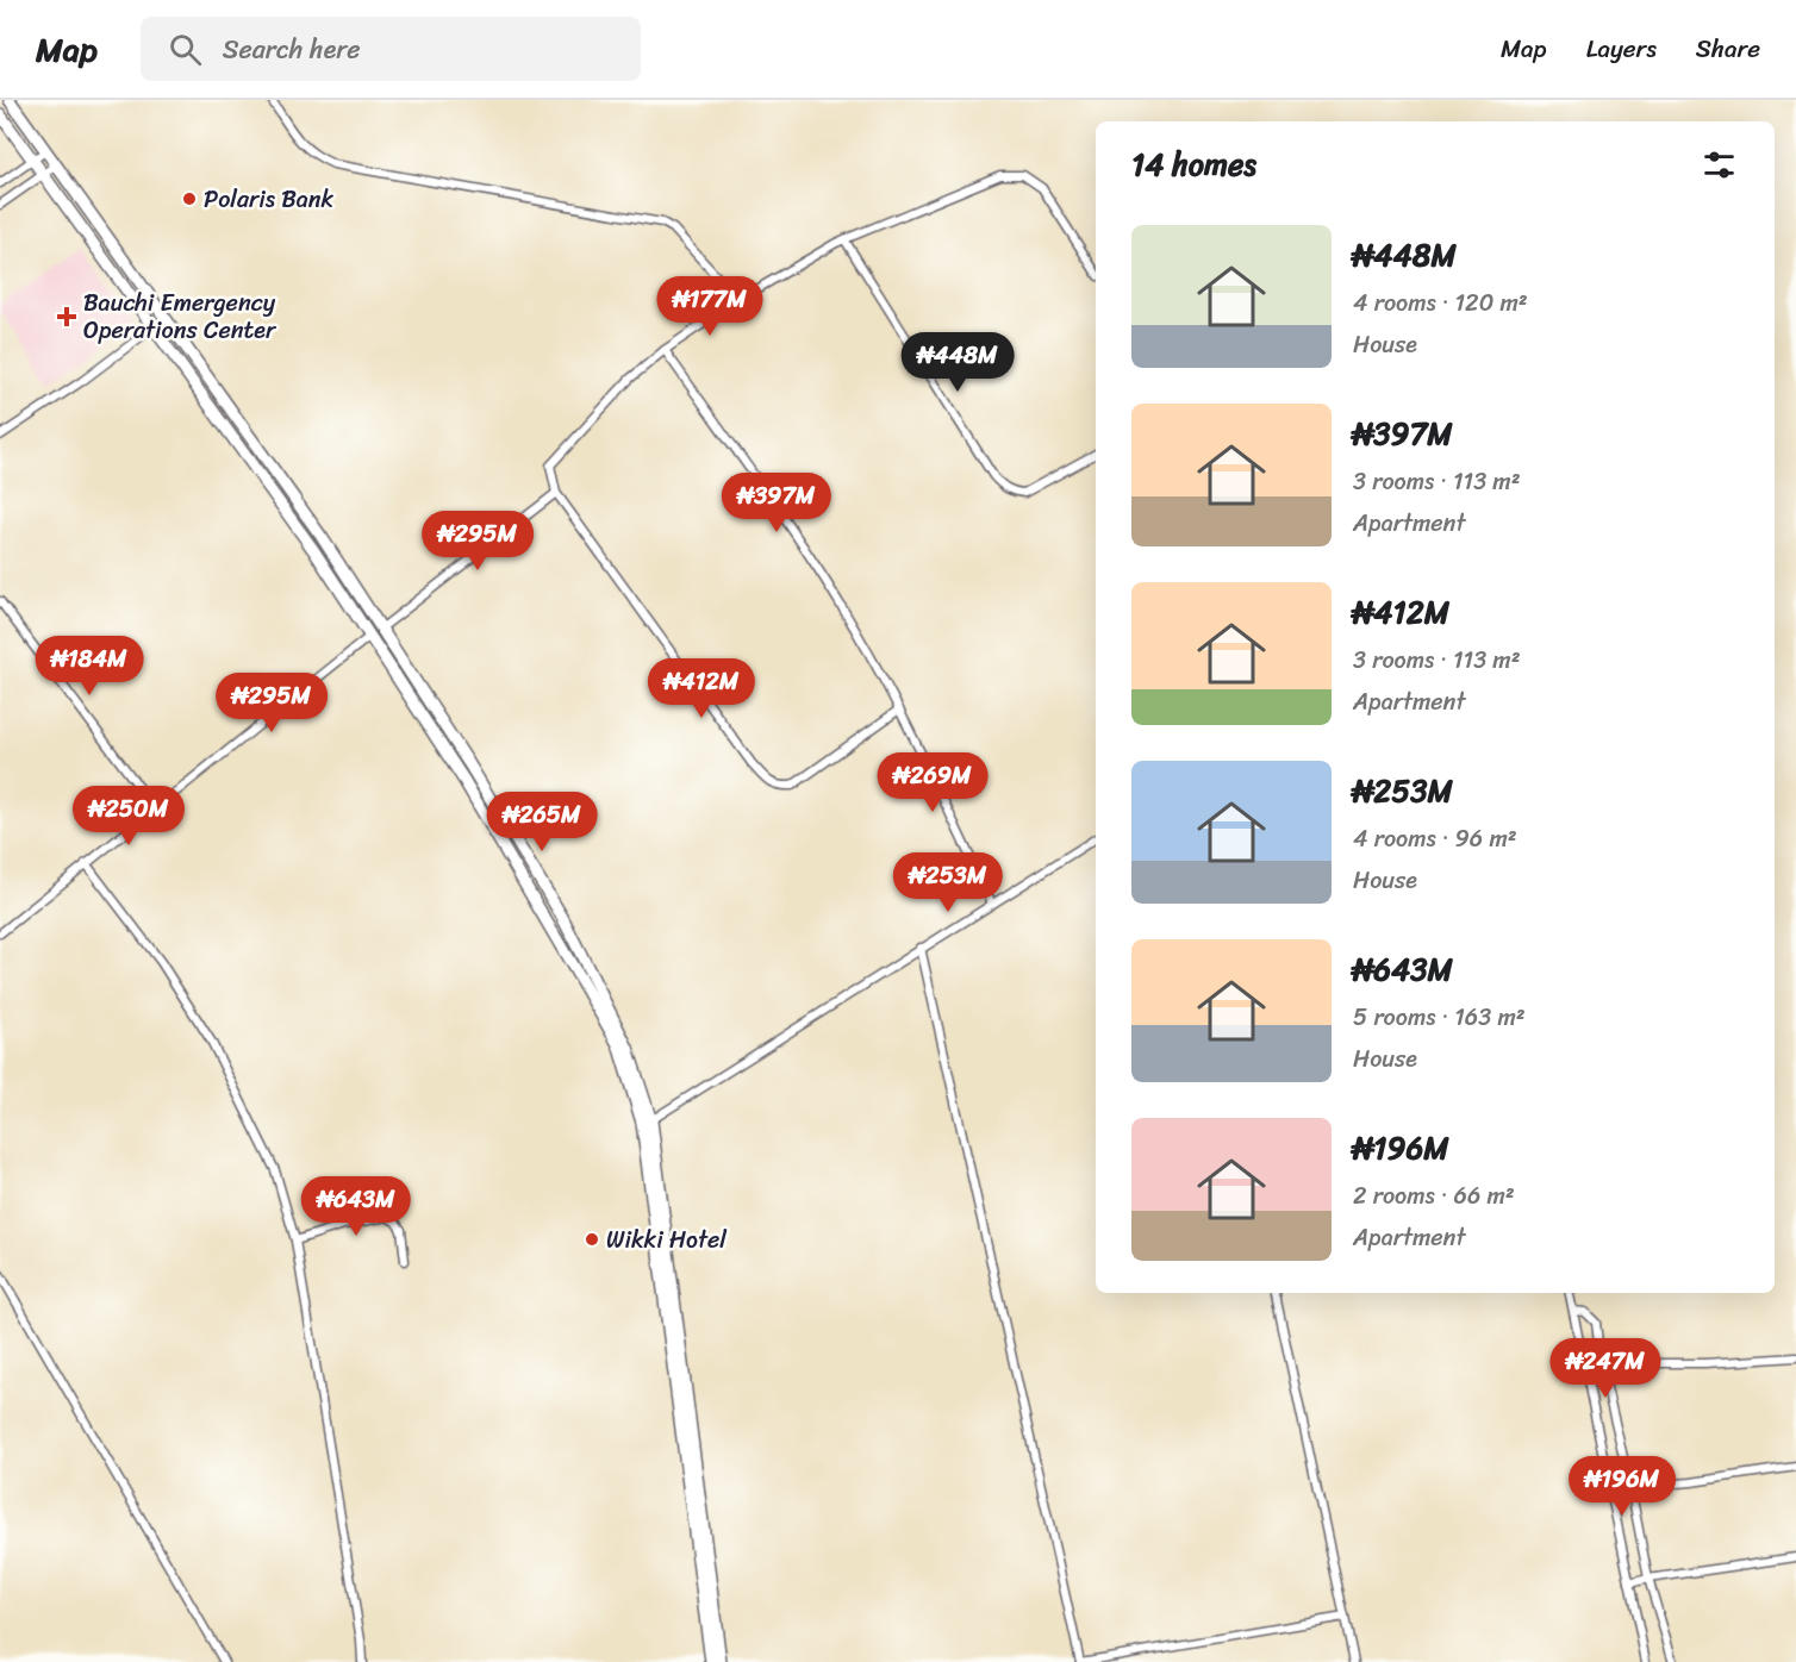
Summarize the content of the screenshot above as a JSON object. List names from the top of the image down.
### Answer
{
  "places": {
    "other": ["Polaris Bank", "Wikki Hotel"],
    "health": ["Bauchi Emergency Operations Center"]
  },
  "page": {
    "header": "Map",
    "search": "Search here",
    "nav": ["Map", "Layers", "Share"],
    "heading": "14 homes",
    "list": [
      {
        "name": "₦448M",
        "note": "4 rooms · 120 m² · House"
      },
      {
        "name": "₦397M",
        "note": "3 rooms · 113 m² · Apartment"
      },
      {
        "name": "₦412M",
        "note": "3 rooms · 113 m² · Apartment"
      },
      {
        "name": "₦253M",
        "note": "4 rooms · 96 m² · House"
      },
      {
        "name": "₦643M",
        "note": "5 rooms · 163 m² · House"
      },
      {
        "name": "₦196M",
        "note": "2 rooms · 66 m² · Apartment"
      }
    ],
    "price": [
      "₦177M",
      "₦448M",
      "₦397M",
      "₦295M",
      "₦184M",
      "₦412M",
      "₦295M",
      "₦269M",
      "₦250M",
      "₦265M",
      "₦253M",
      "₦643M",
      "₦247M",
      "₦196M"
    ]
  }
}
